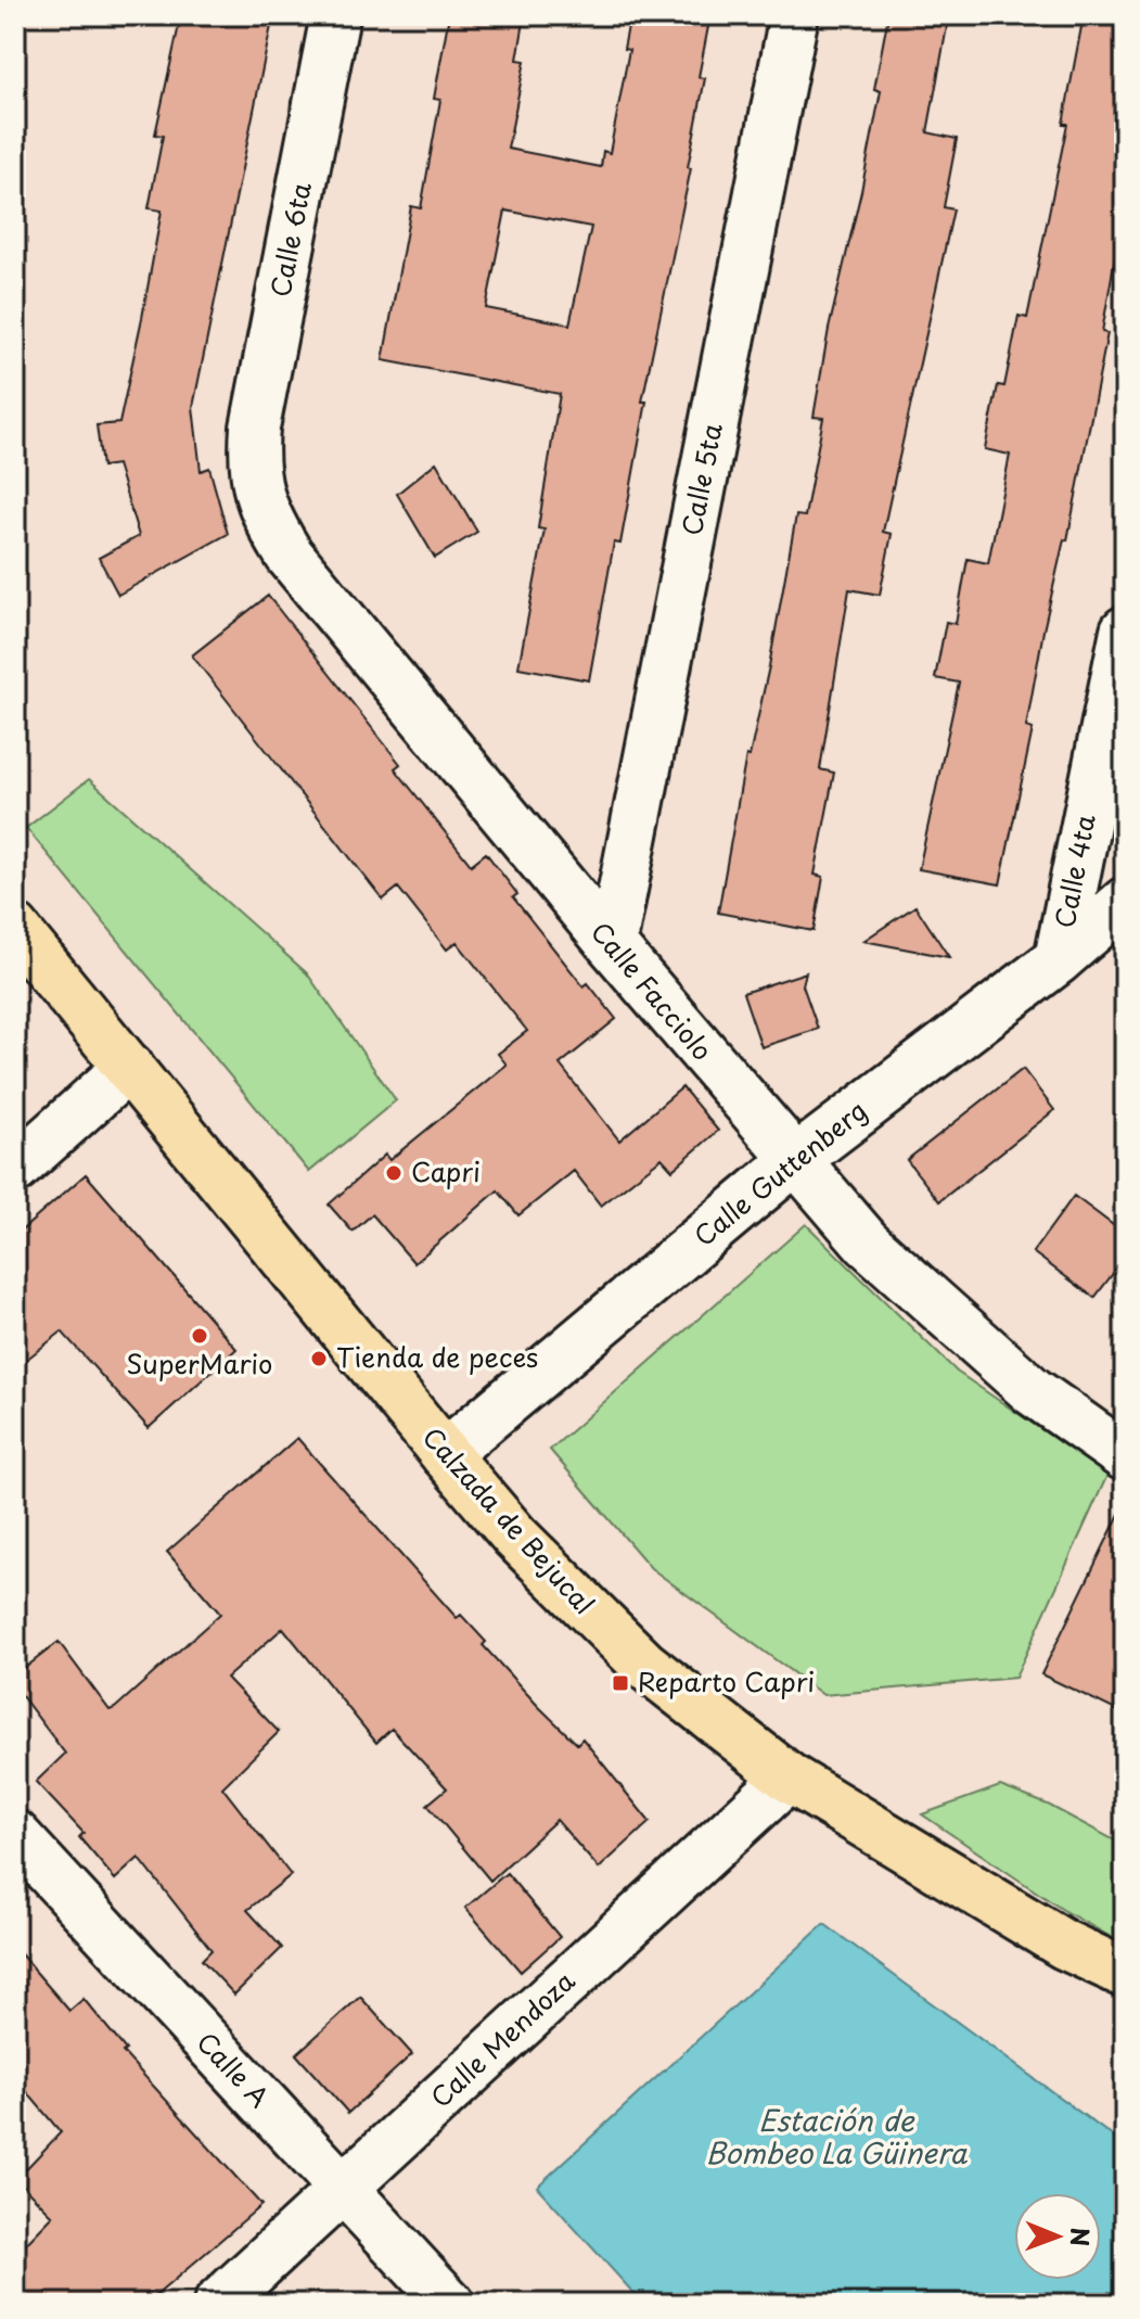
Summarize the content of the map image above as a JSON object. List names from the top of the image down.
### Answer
{
  "streets": {
    "main road": ["Calzada de Bejucal"],
    "street": [
      "Calle 6ta",
      "Calle 5ta",
      "Calle 4ta",
      "Calle Facciolo",
      "Calle Guttenberg",
      "Calle Mendoza",
      "Calle A"
    ]
  },
  "crossings": [
    ["Calle 6ta", "Calle Facciolo"],
    ["Calle 5ta", "Calle Facciolo"],
    ["Calle 4ta", "Calle Guttenberg"],
    ["Calle Facciolo", "Calle Guttenberg"],
    ["Calle Guttenberg", "Calzada de Bejucal"],
    ["Calzada de Bejucal", "Calle Mendoza"],
    ["Calle Mendoza", "Calle A"]
  ],
  "water": ["Estación de Bombeo La Güinera"],
  "places": {
    "other": ["Capri", "SuperMario", "Tienda de peces"],
    "transit": ["Reparto Capri"]
  },
  "north": "right"
}
